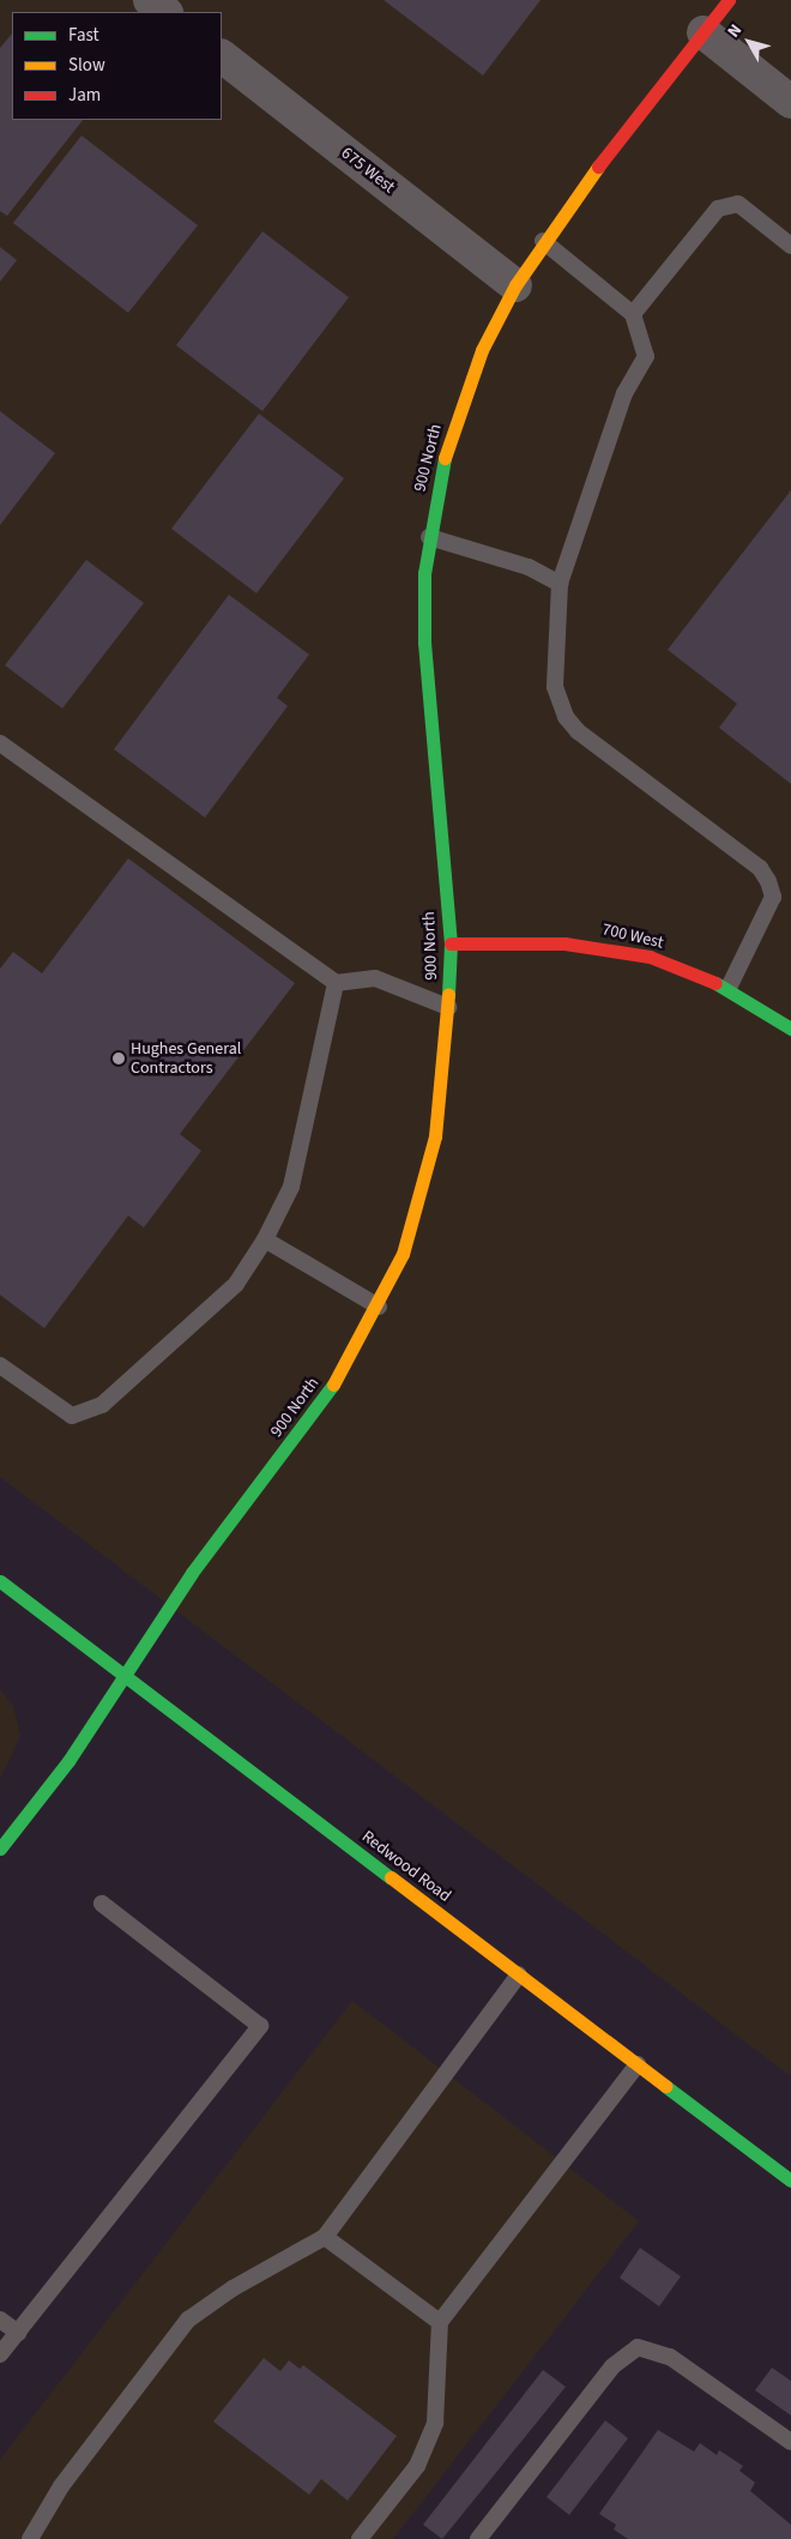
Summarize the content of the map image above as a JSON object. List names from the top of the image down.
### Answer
{
  "streets": {
    "street": [
      "675 West",
      "900 North",
      "700 West",
      "Redwood Road"
    ]
  },
  "crossings": [
    ["675 West", "900 North"],
    ["900 North", "700 West"],
    ["900 North", "Redwood Road"]
  ],
  "places": ["Hughes General Contractors"],
  "legend": ["Fast", "Slow", "Jam"],
  "north": "top left"
}
